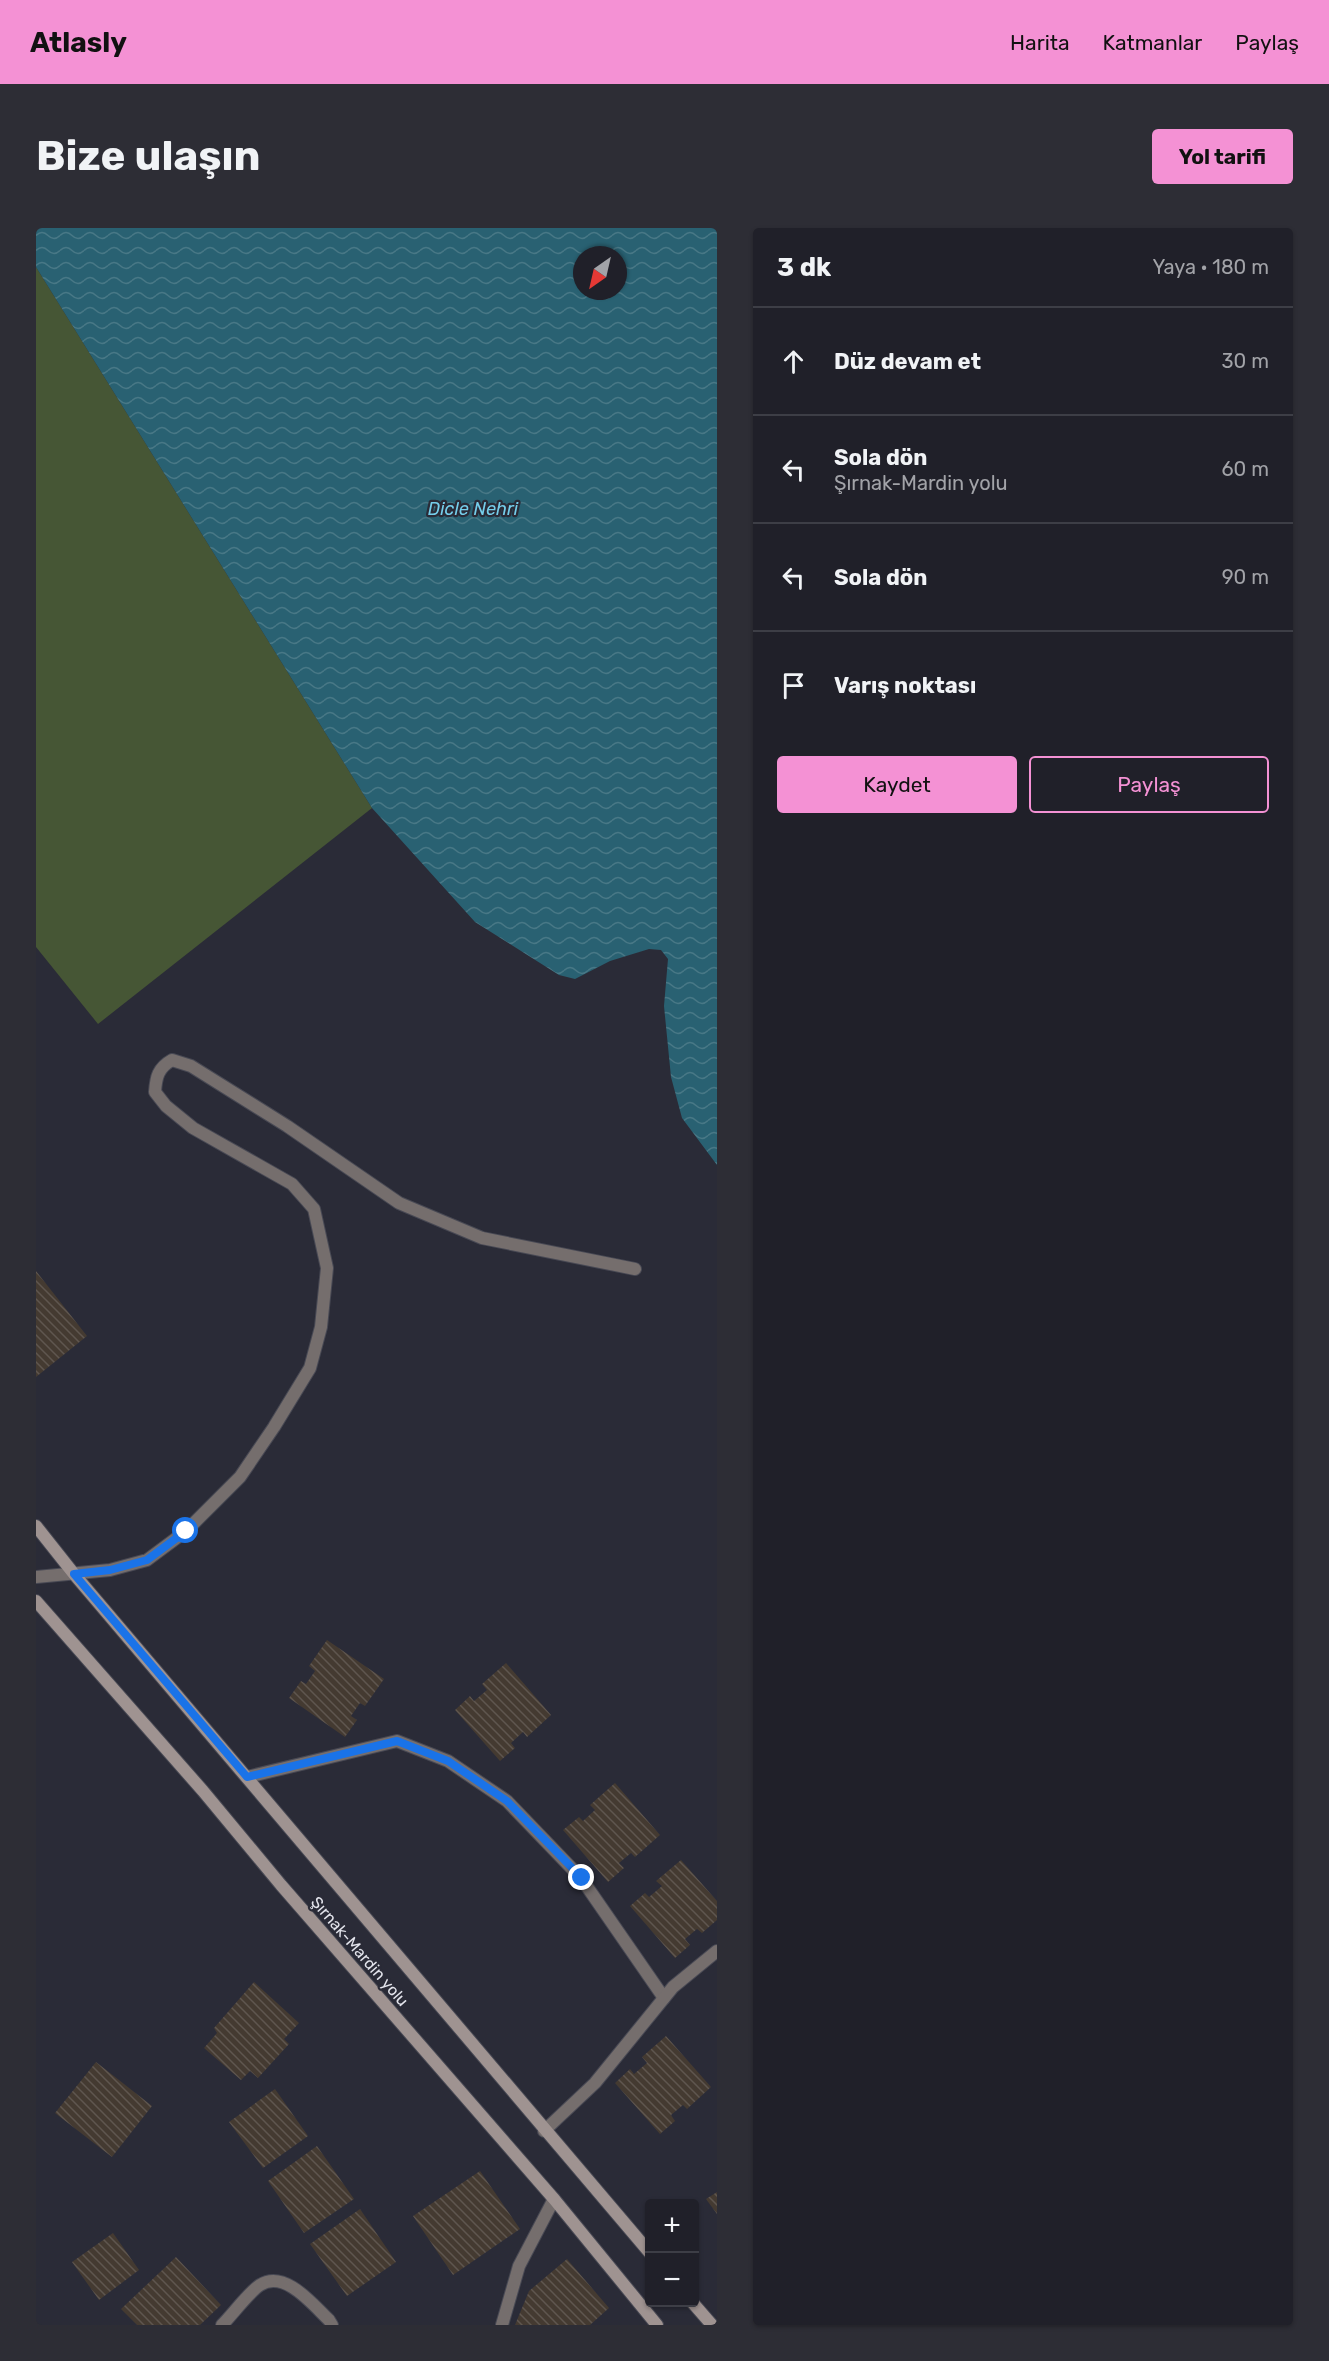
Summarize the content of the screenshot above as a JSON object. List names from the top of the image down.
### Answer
{
  "streets": {
    "main road": ["Şırnak-Mardin yolu"]
  },
  "water": ["Dicle Nehri"],
  "north": "bottom left",
  "page": {
    "header": "Atlasly",
    "nav": ["Harita", "Katmanlar", "Paylaş"],
    "buttons": [
      "Yol tarifi",
      ["Kaydet", "Paylaş"]
    ],
    "title": "Bize ulaşın",
    "heading": ["3 dk", "Yaya · 180 m"],
    "list": [
      ["Düz devam et", "30 m"],
      ["Sola dön", "Şırnak-Mardin yolu", "60 m"],
      ["Sola dön", "90 m"],
      "Varış noktası"
    ],
    "map_buttons": ["+", "−"]
  }
}
